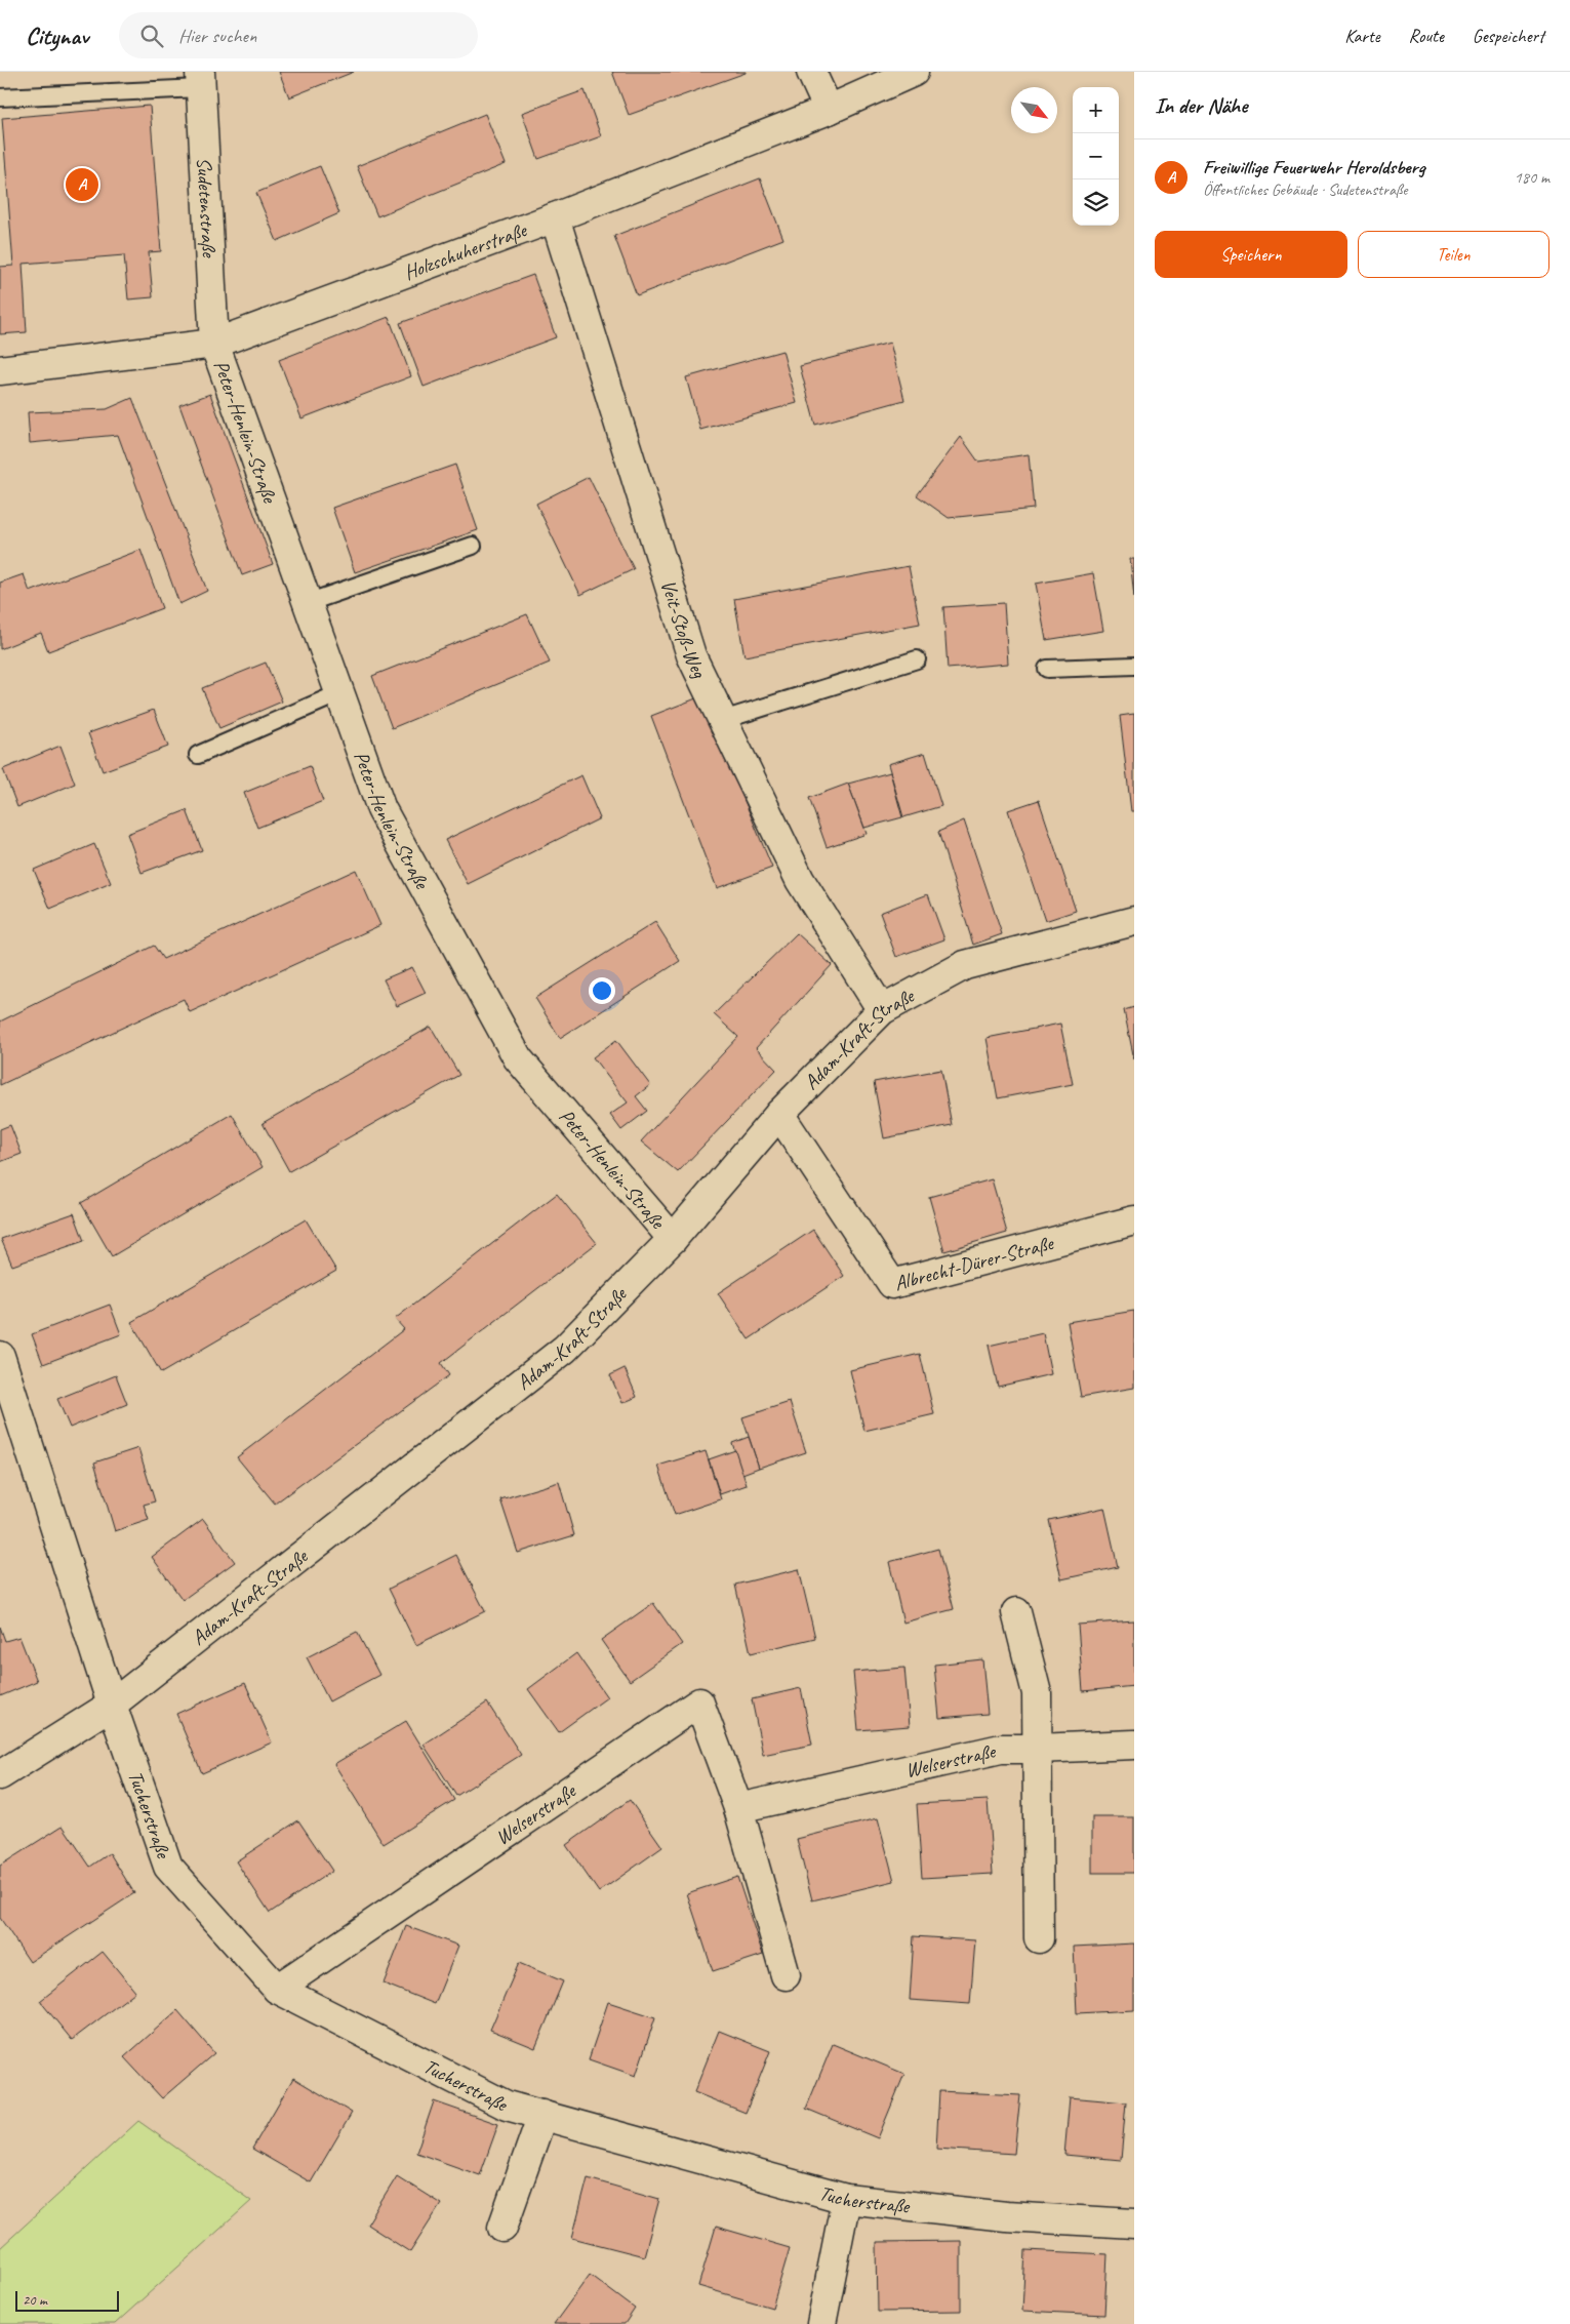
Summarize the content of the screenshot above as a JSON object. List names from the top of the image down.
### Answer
{
  "streets": {
    "street": [
      "Sudetenstraße",
      "Holzschuherstraße",
      "Peter-Henlein-Straße",
      "Veit-Stoß-Weg",
      "Adam-Kraft-Straße",
      "Albrecht-Dürer-Straße",
      "Welserstraße",
      "Tucherstraße"
    ]
  },
  "crossings": [
    ["Sudetenstraße", "Holzschuherstraße"],
    ["Sudetenstraße", "Peter-Henlein-Straße"],
    ["Holzschuherstraße", "Peter-Henlein-Straße"],
    ["Holzschuherstraße", "Veit-Stoß-Weg"],
    ["Peter-Henlein-Straße", "Adam-Kraft-Straße"],
    ["Veit-Stoß-Weg", "Adam-Kraft-Straße"],
    ["Adam-Kraft-Straße", "Albrecht-Dürer-Straße"],
    ["Adam-Kraft-Straße", "Tucherstraße"],
    ["Welserstraße", "Tucherstraße"]
  ],
  "scale_bar": "20 m",
  "north": "bottom right",
  "page": {
    "header": "Citynav",
    "search": "Hier suchen",
    "nav": ["Karte", "Route", "Gespeichert"],
    "heading": "In der Nähe",
    "map_buttons": ["+", "−"],
    "list": [
      {
        "mark": "A",
        "name": "Freiwillige Feuerwehr Heroldsberg",
        "note": "Öffentliches Gebäude · Sudetenstraße",
        "value": "180 m"
      }
    ],
    "pins": "A",
    "buttons": ["Speichern", "Teilen"],
    "scale": "20 m"
  }
}
